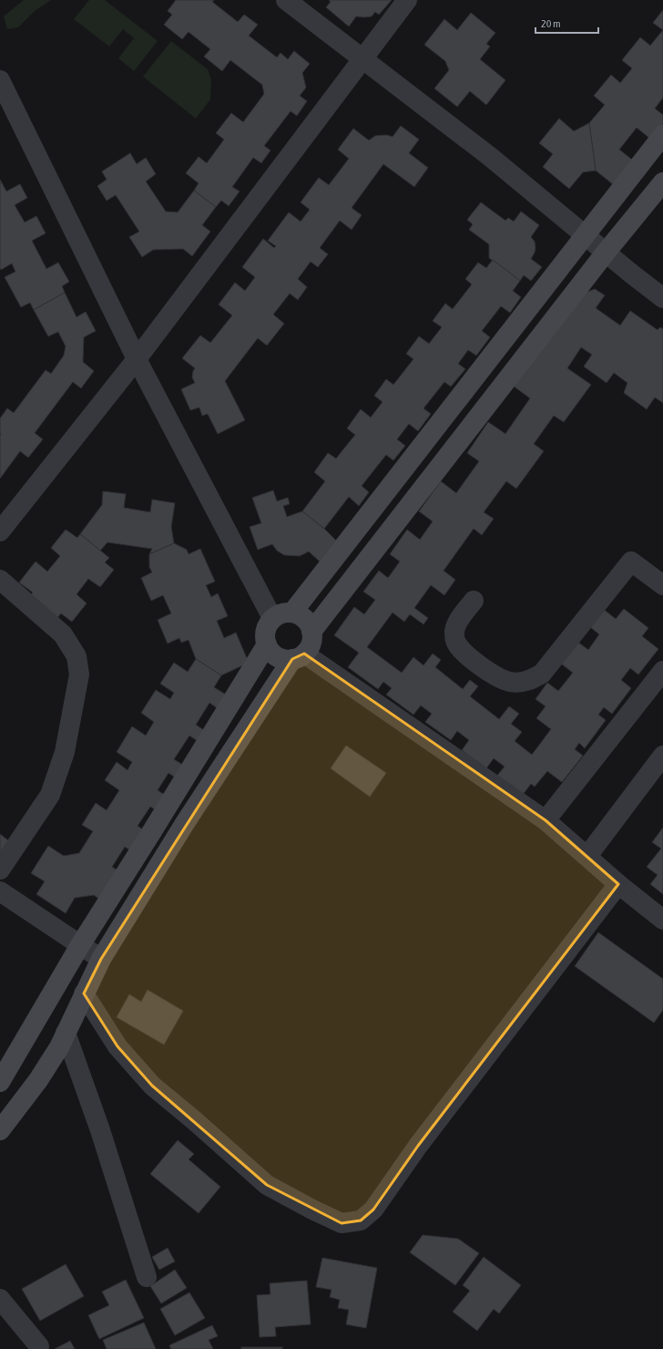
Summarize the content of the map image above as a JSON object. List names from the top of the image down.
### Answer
{
  "scale_bar": "20 m"
}
